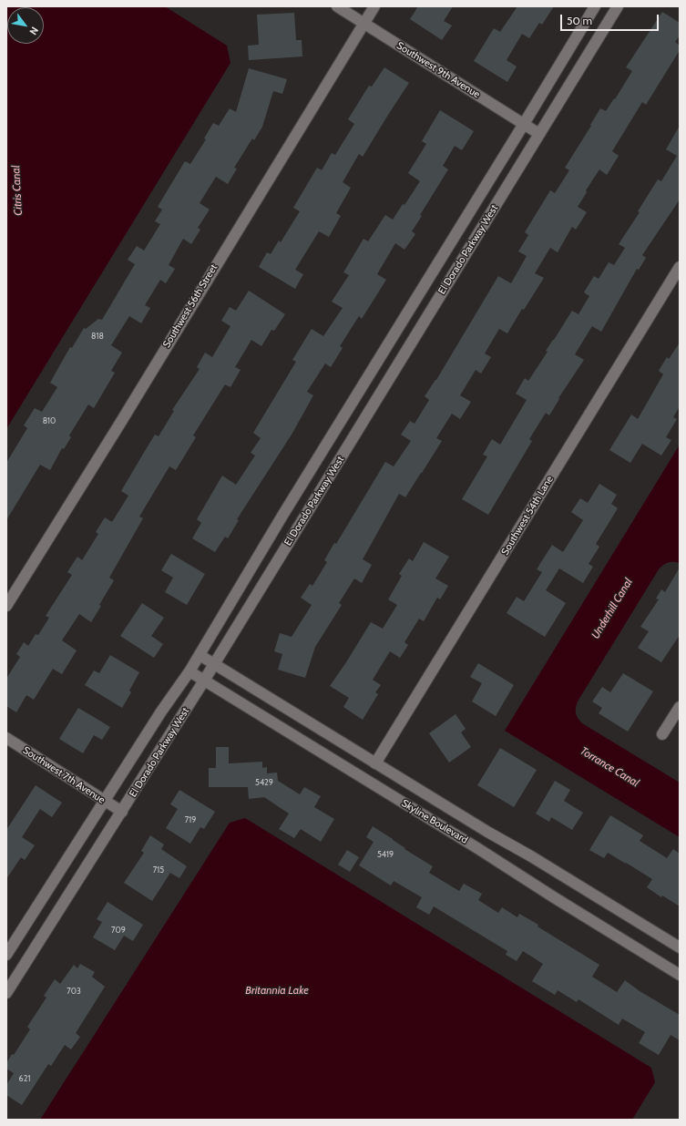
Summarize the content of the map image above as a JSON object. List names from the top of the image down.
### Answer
{
  "streets": {
    "street": [
      "Southwest 9th Avenue",
      "El Dorado Parkway West",
      "Southwest 56th Street",
      "Southwest 54th Lane",
      "Southwest 7th Avenue",
      "Skyline Boulevard"
    ]
  },
  "crossings": [
    ["Southwest 9th Avenue", "El Dorado Parkway West"],
    ["Southwest 9th Avenue", "Southwest 56th Street"],
    ["El Dorado Parkway West", "Southwest 7th Avenue"],
    ["El Dorado Parkway West", "Skyline Boulevard"],
    ["Southwest 54th Lane", "Skyline Boulevard"]
  ],
  "water": [
    "Citris Canal",
    "Underhill Canal",
    "Torrance Canal",
    "Britannia Lake"
  ],
  "house_numbers": [
    "818",
    "810",
    "5429",
    "719",
    "5419",
    "715",
    "709",
    "703",
    "621"
  ],
  "scale_bar": "50 m",
  "north": "bottom right"
}
